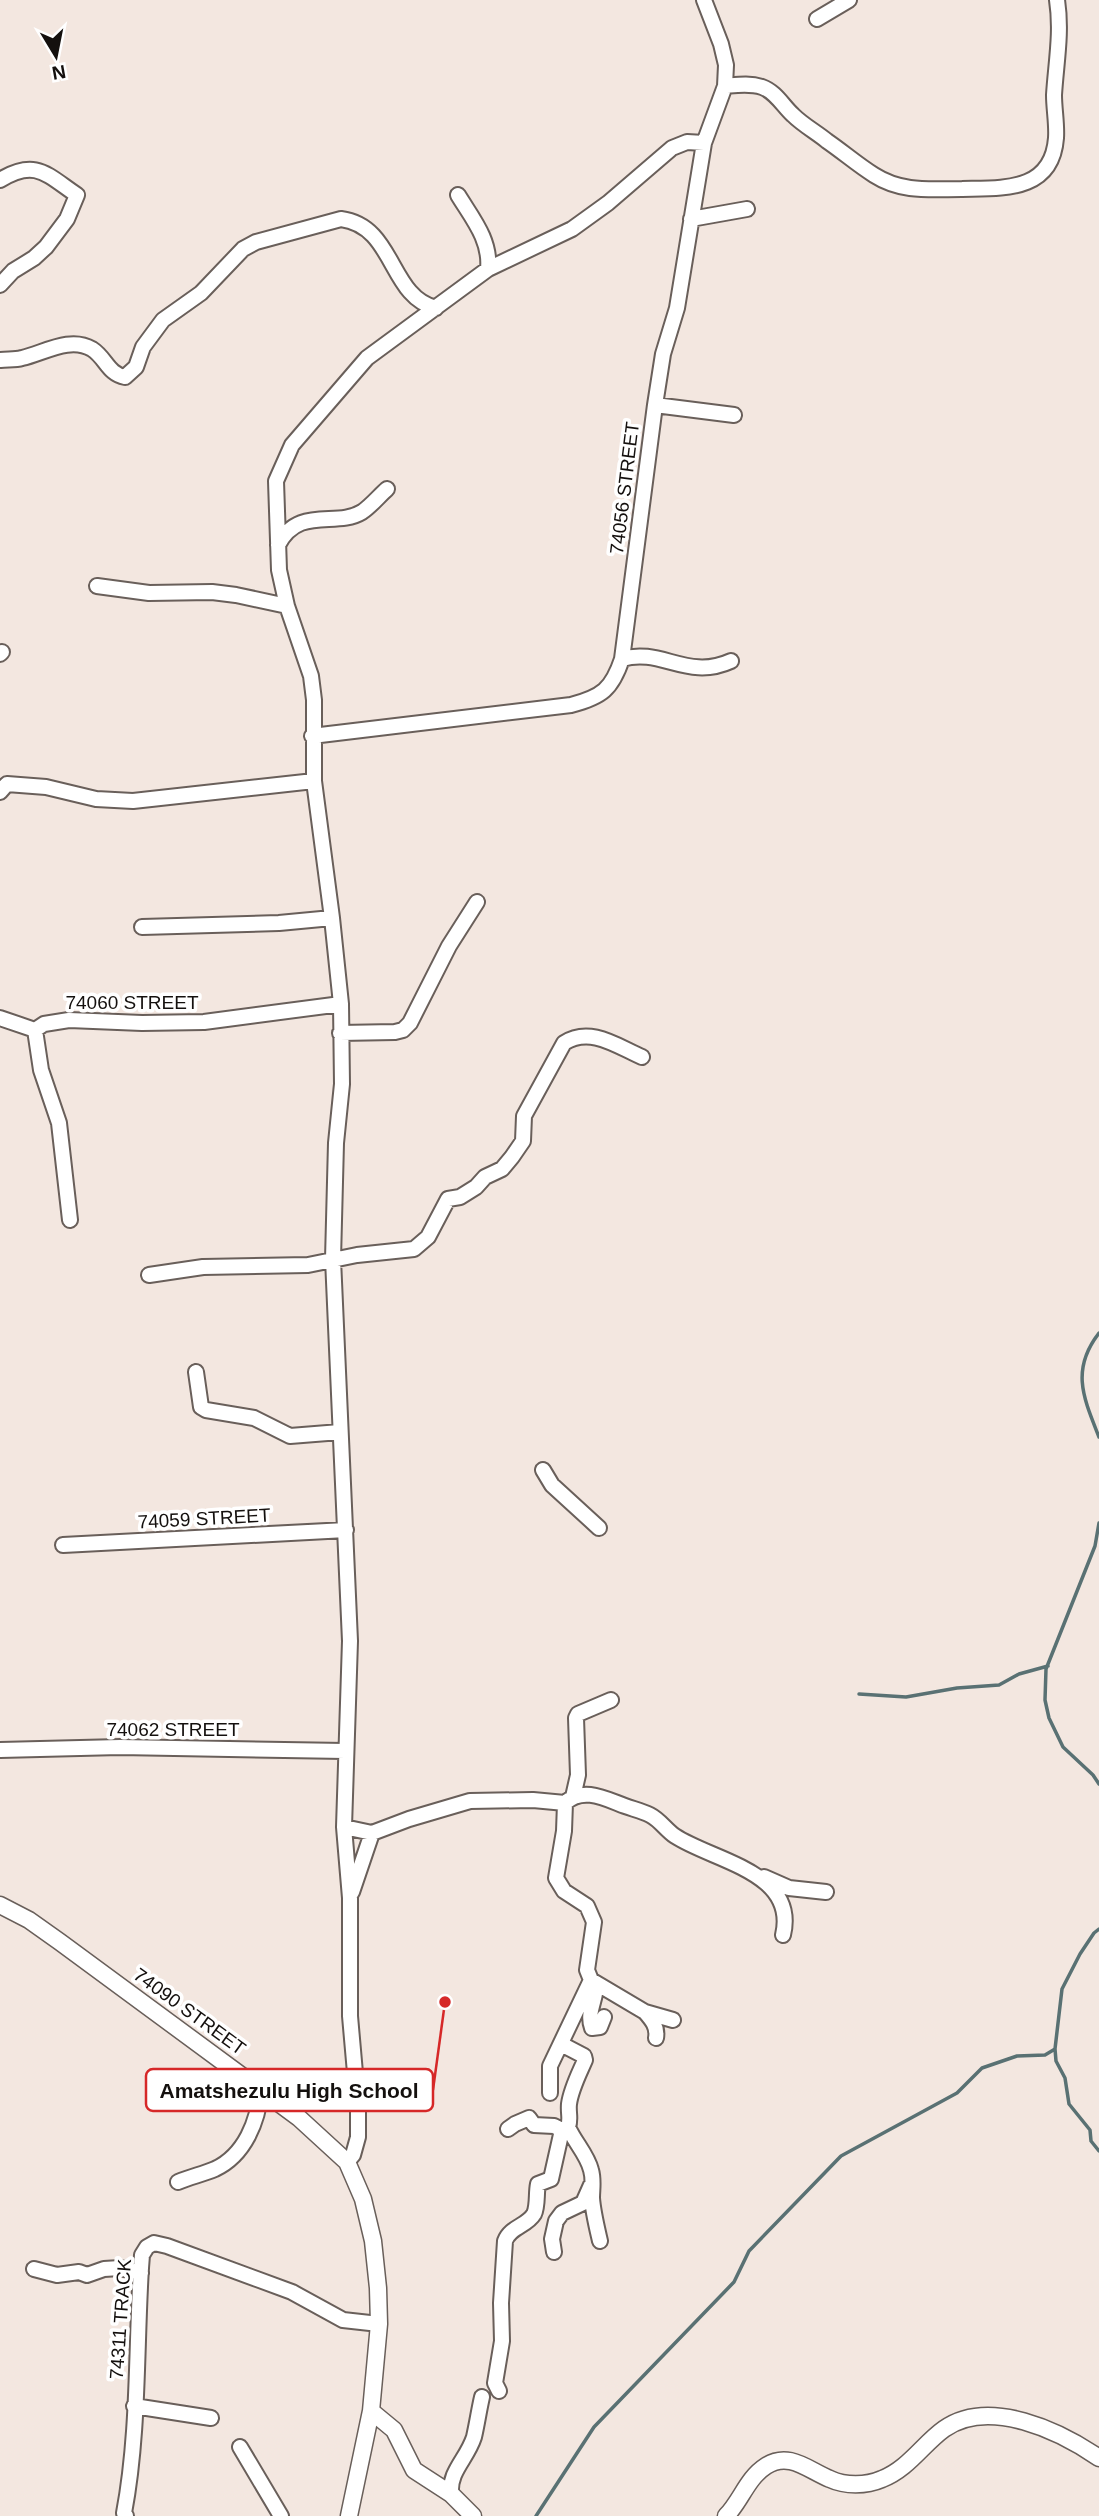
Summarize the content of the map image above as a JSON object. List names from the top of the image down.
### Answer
{
  "streets": {
    "street": [
      "74056 STREET",
      "74060 STREET",
      "74059 STREET",
      "74062 STREET",
      "74090 STREET",
      "74311 TRACK"
    ]
  },
  "places": ["Amatshezulu High School"],
  "north": "bottom"
}
